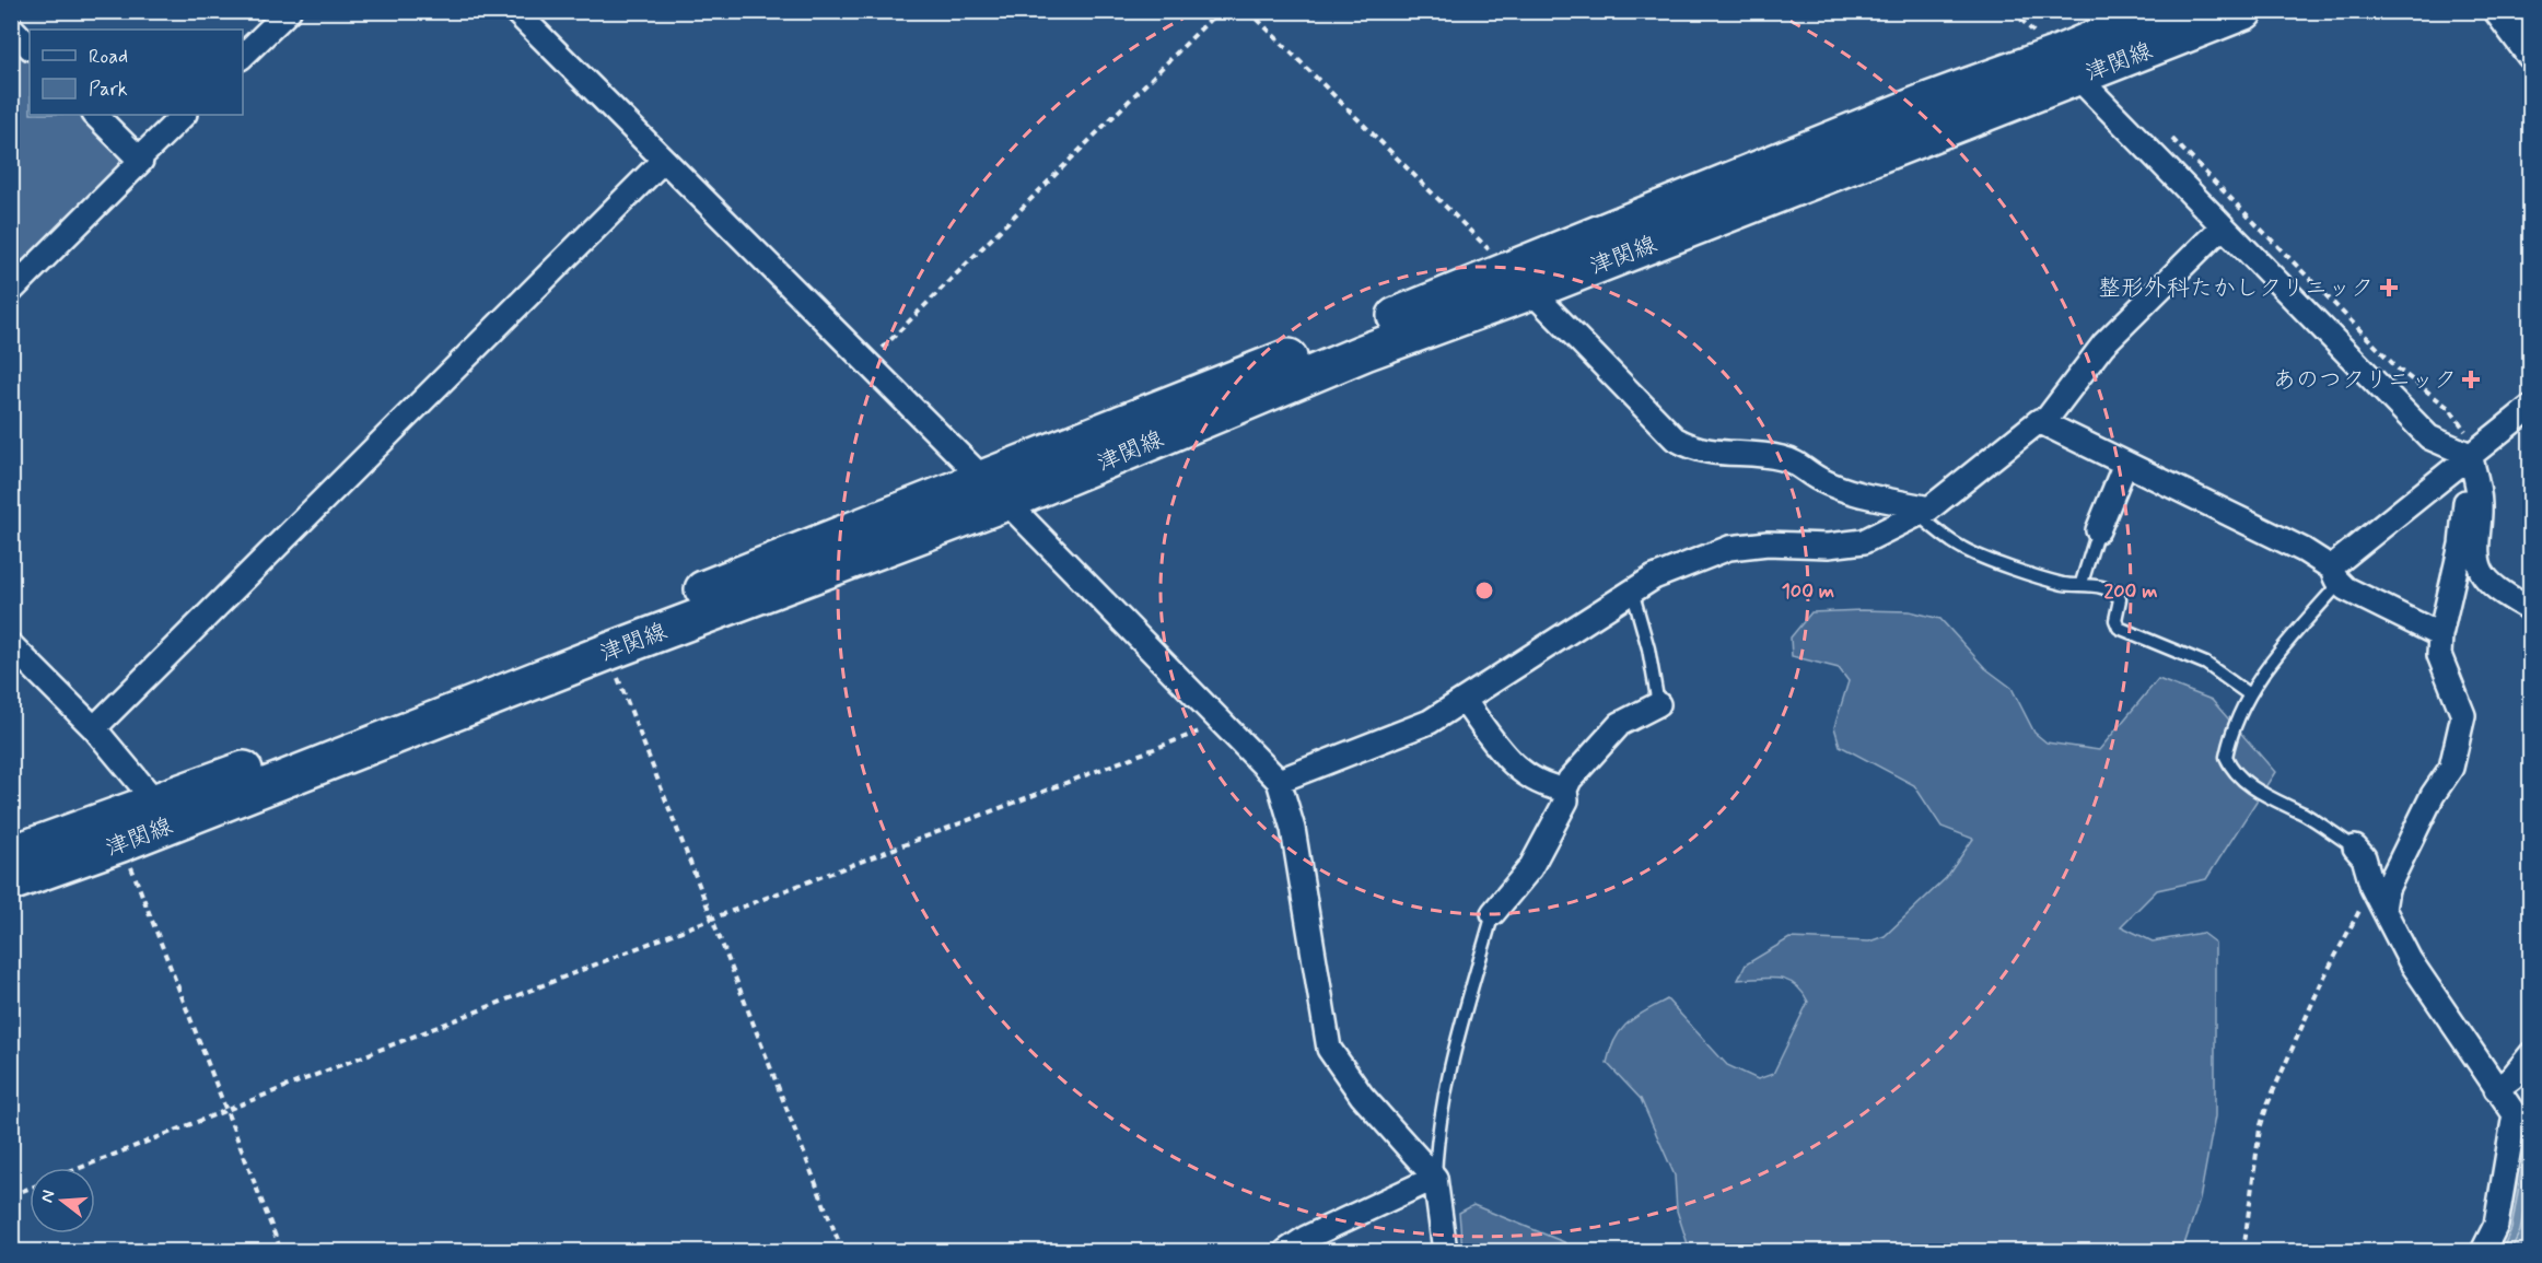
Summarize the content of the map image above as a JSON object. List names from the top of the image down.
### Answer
{
  "streets": {
    "main road": ["津関線"]
  },
  "places": {
    "health": ["整形外科たかしクリニック", "あのつクリニック"]
  },
  "legend": ["Road", "Park"],
  "north": "left",
  "rings": ["100 m", "200 m"]
}
